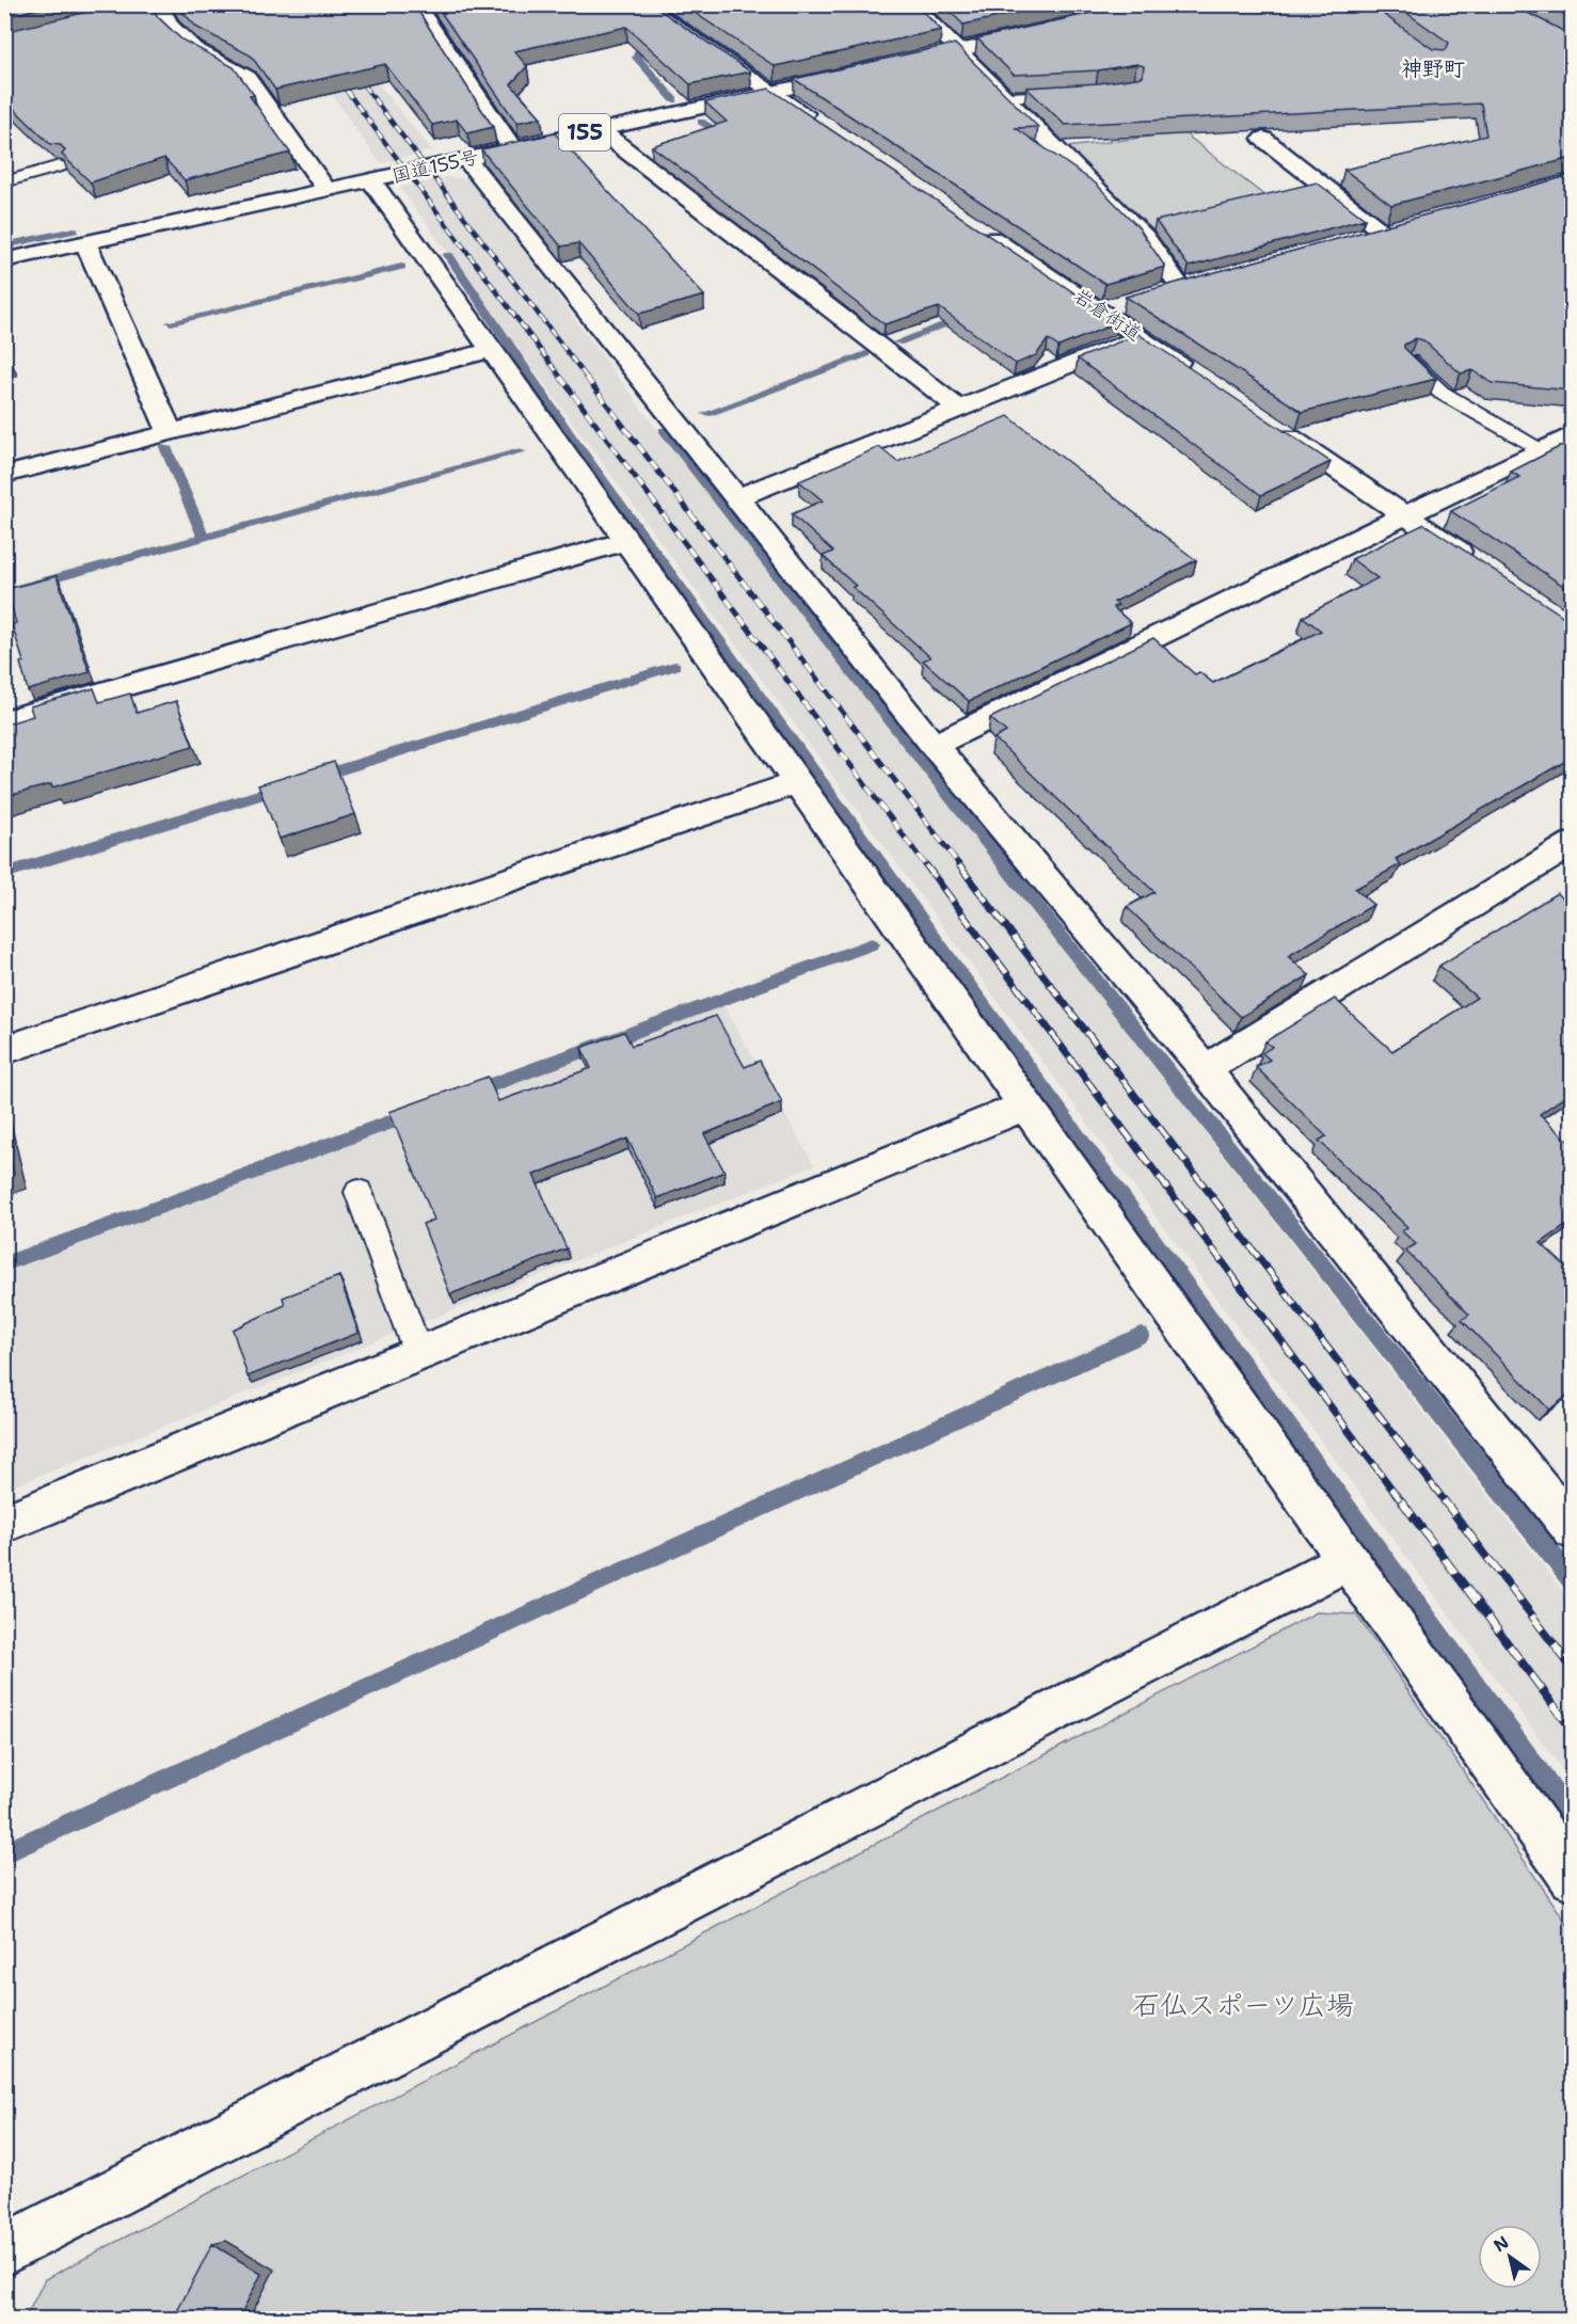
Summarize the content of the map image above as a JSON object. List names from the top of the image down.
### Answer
{
  "streets": {
    "main road": ["155", "国道155号", "岩倉街道"]
  },
  "districts": ["神野町"],
  "parks": ["石仏スポーツ広場"],
  "north": "top left"
}
